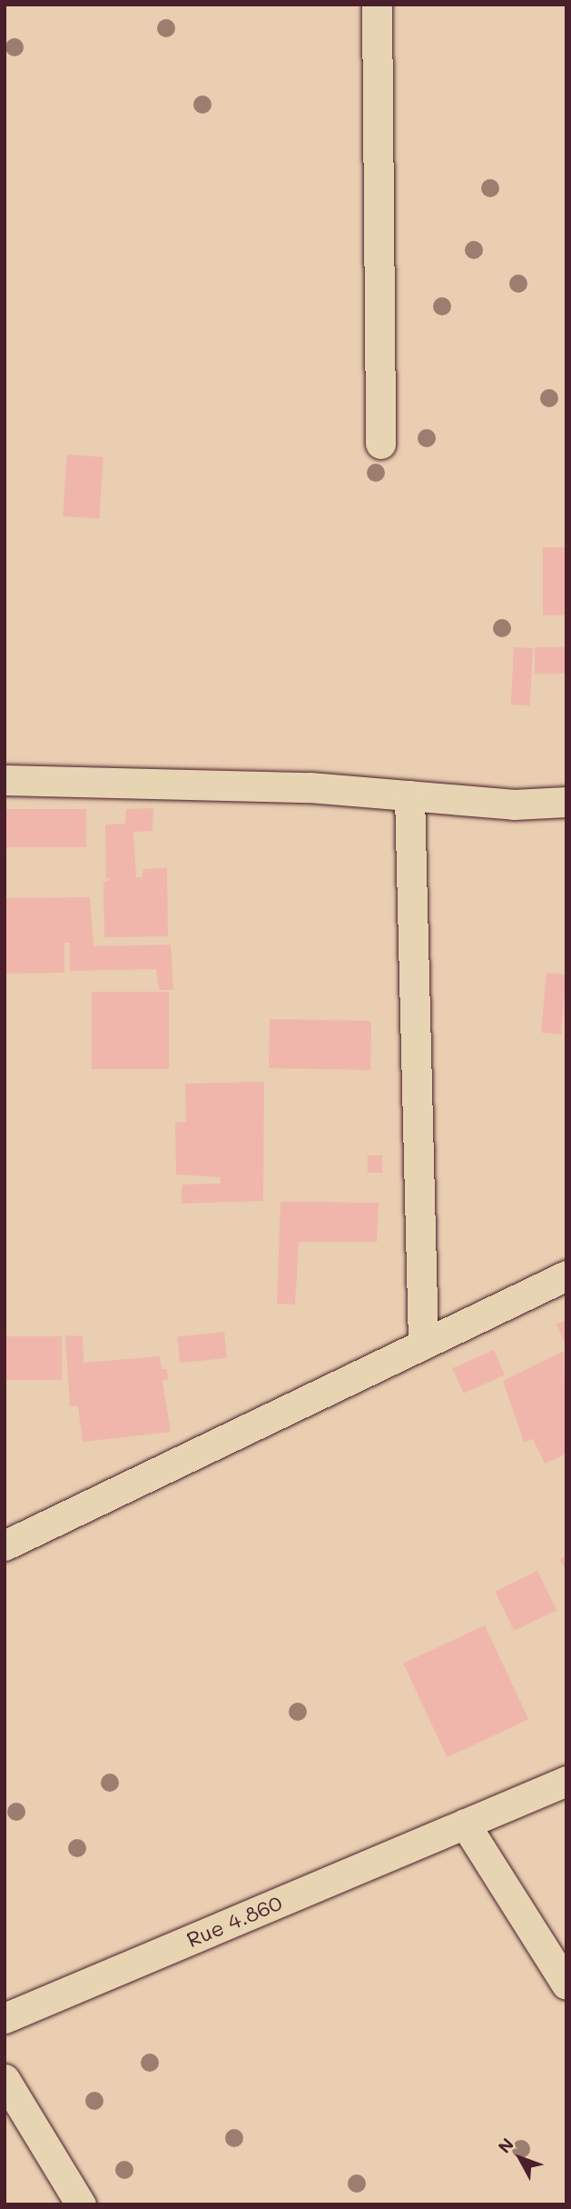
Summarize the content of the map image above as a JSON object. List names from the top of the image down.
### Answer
{
  "streets": {
    "street": ["Rue 4.860"]
  },
  "north": "top left"
}
